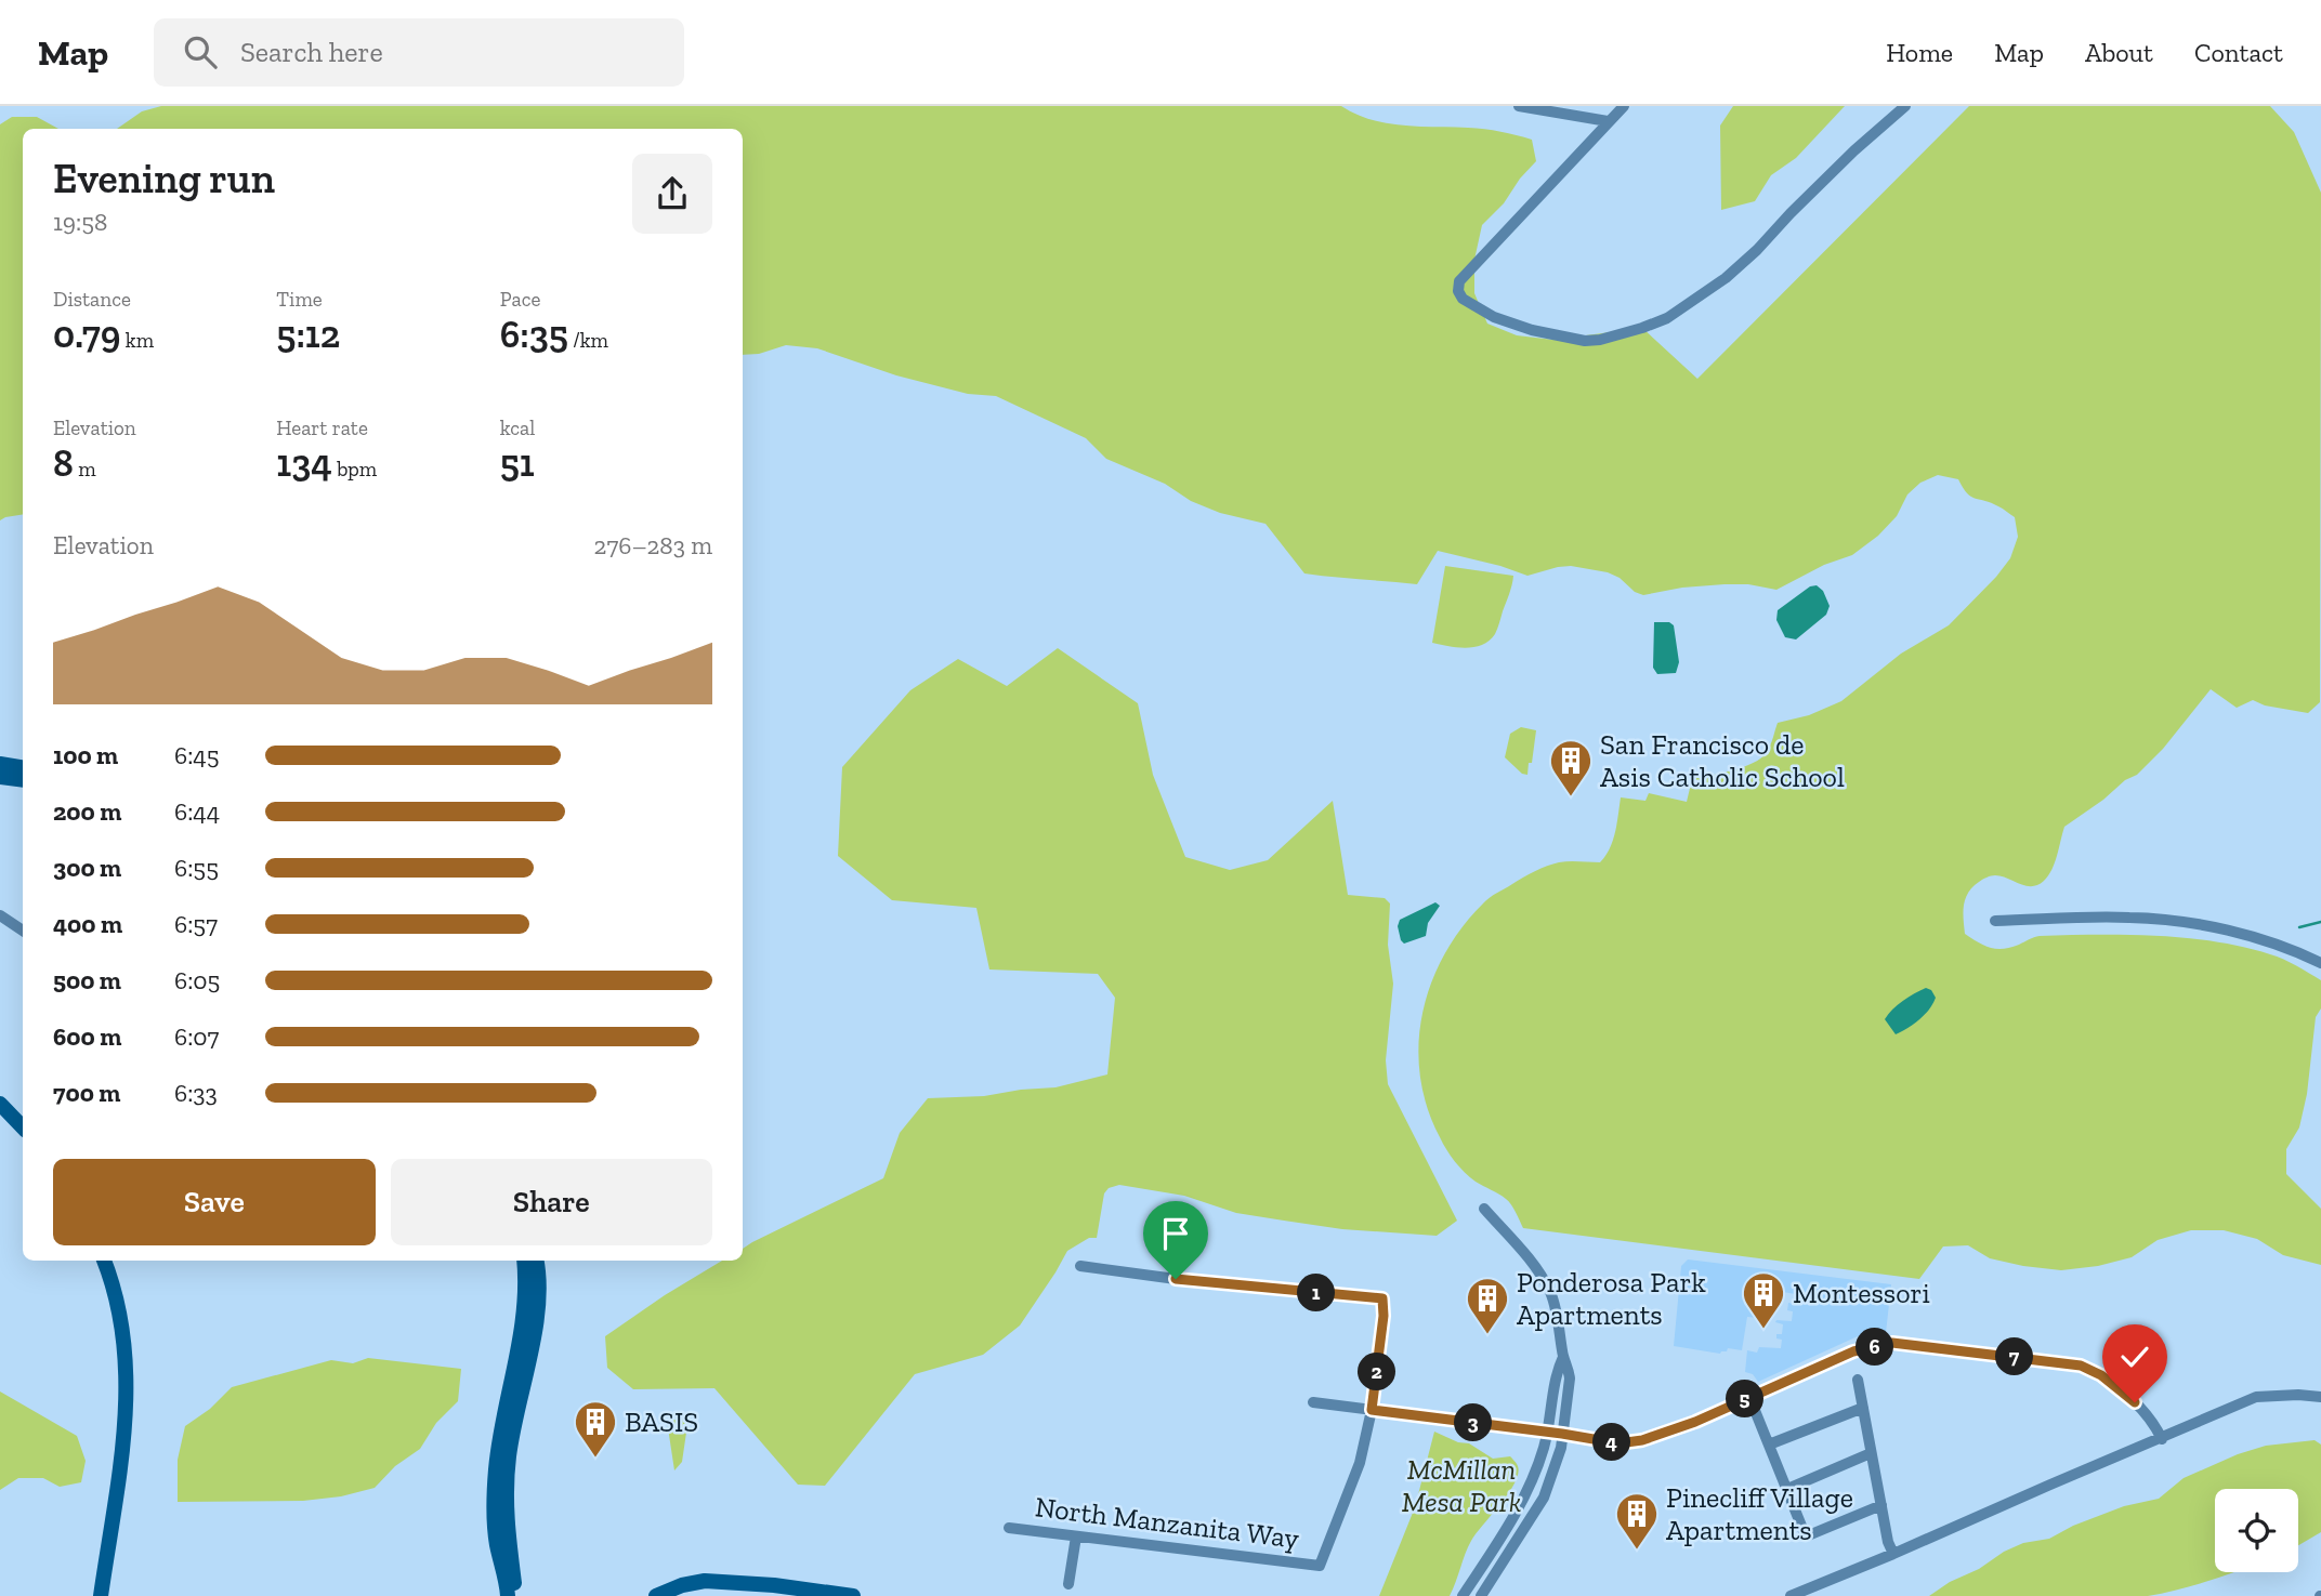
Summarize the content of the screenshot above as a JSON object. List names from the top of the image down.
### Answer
{
  "streets": {
    "street": ["North Manzanita Way"]
  },
  "parks": ["McMillan Mesa Park"],
  "places": {
    "building": [
      "San Francisco de Asis Catholic School",
      "Montessori",
      "Ponderosa Park Apartments",
      "BASIS",
      "Pinecliff Village Apartments"
    ]
  },
  "page": {
    "header": "Map",
    "search": "Search here",
    "nav": [
      "Home",
      "Map",
      "About",
      "Contact"
    ],
    "heading": ["Evening run", "19:58"],
    "stats": [
      ["Distance", "0.79 km"],
      ["Time", "5:12"],
      ["Pace", "6:35 /km"],
      ["Elevation", "8 m"],
      ["Heart rate", "134 bpm"],
      ["kcal", "51"]
    ],
    "chart": ["Elevation", "276–283 m"],
    "list": [
      {
        "name": "100 m",
        "note": "6:45"
      },
      {
        "name": "200 m",
        "note": "6:44"
      },
      {
        "name": "300 m",
        "note": "6:55"
      },
      {
        "name": "400 m",
        "note": "6:57"
      },
      {
        "name": "500 m",
        "note": "6:05"
      },
      {
        "name": "600 m",
        "note": "6:07"
      },
      {
        "name": "700 m",
        "note": "6:33"
      }
    ],
    "buttons": ["Save", "Share"],
    "pins": [
      "1",
      "6",
      "7",
      "2",
      "5",
      "3",
      "4"
    ]
  }
}
